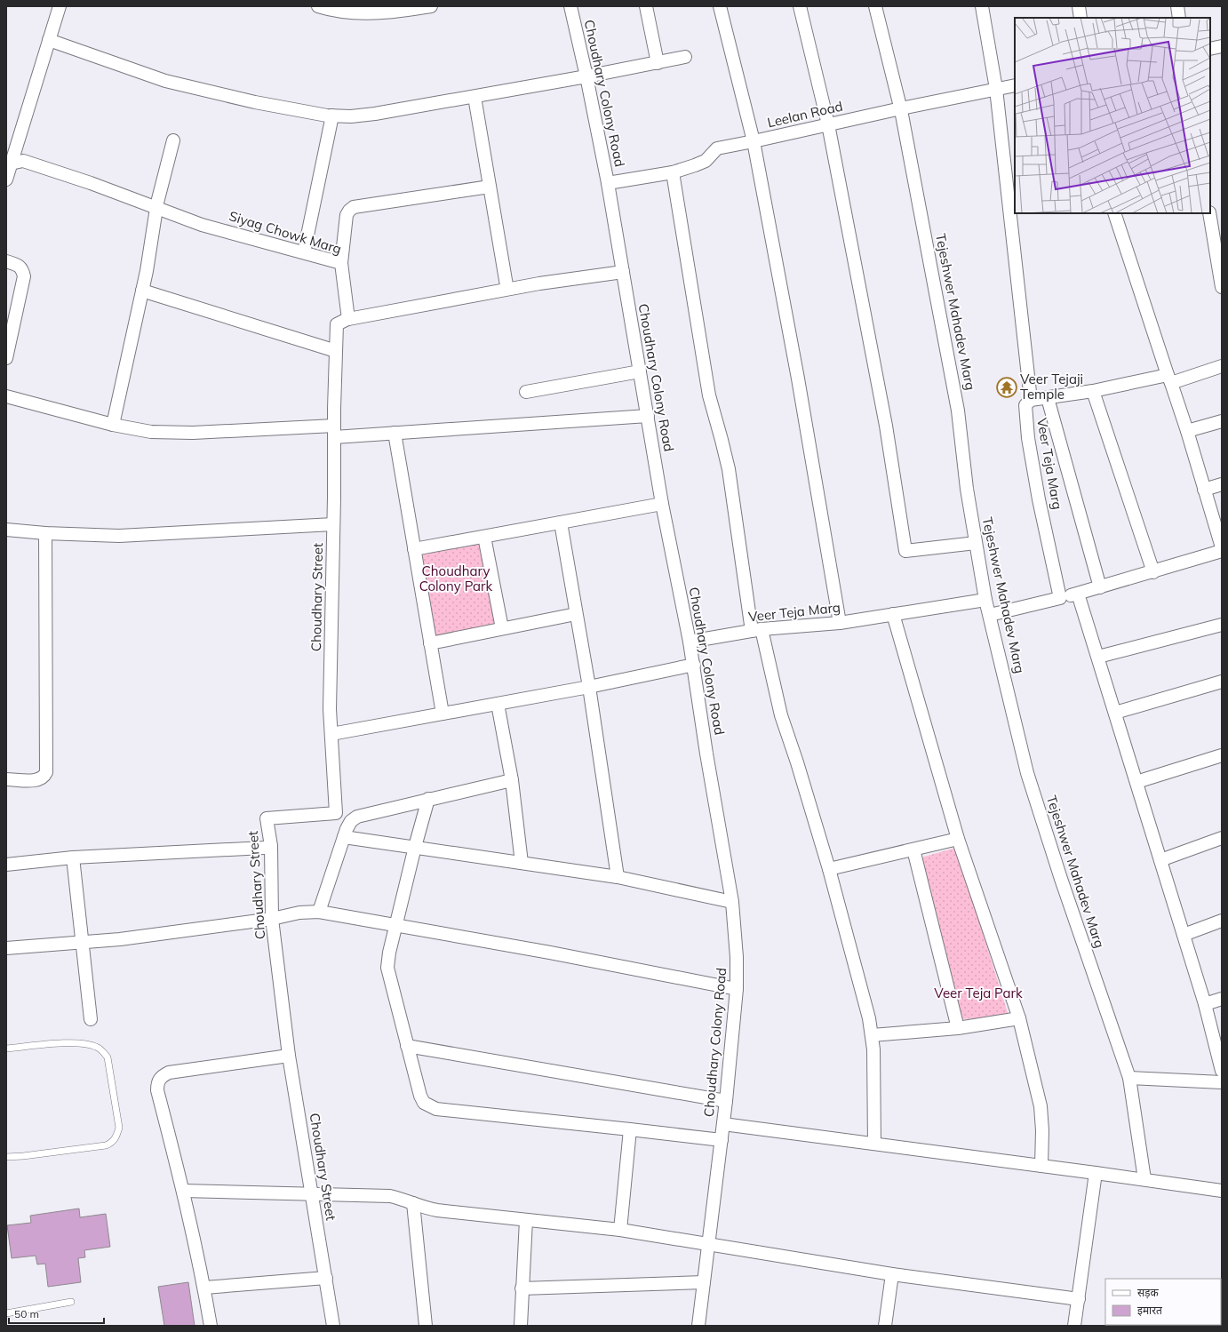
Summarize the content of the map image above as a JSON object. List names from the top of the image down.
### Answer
{
  "streets": {
    "street": [
      "Choudhary Colony Road",
      "Leelan Road",
      "Siyag Chowk Marg",
      "Tejeshwer Mahadev Marg",
      "Veer Teja Marg",
      "Choudhary Street"
    ]
  },
  "crossings": [
    ["Choudhary Colony Road", "Leelan Road"],
    ["Choudhary Colony Road", "Veer Teja Marg"],
    ["Leelan Road", "Tejeshwer Mahadev Marg"],
    ["Siyag Chowk Marg", "Choudhary Street"],
    ["Tejeshwer Mahadev Marg", "Veer Teja Marg"]
  ],
  "parks": ["Choudhary Colony Park", "Veer Teja Park"],
  "places": {
    "temple": ["Veer Tejaji Temple"]
  },
  "legend": ["सड़क", "इमारत"],
  "scale_bar": "50 m"
}
